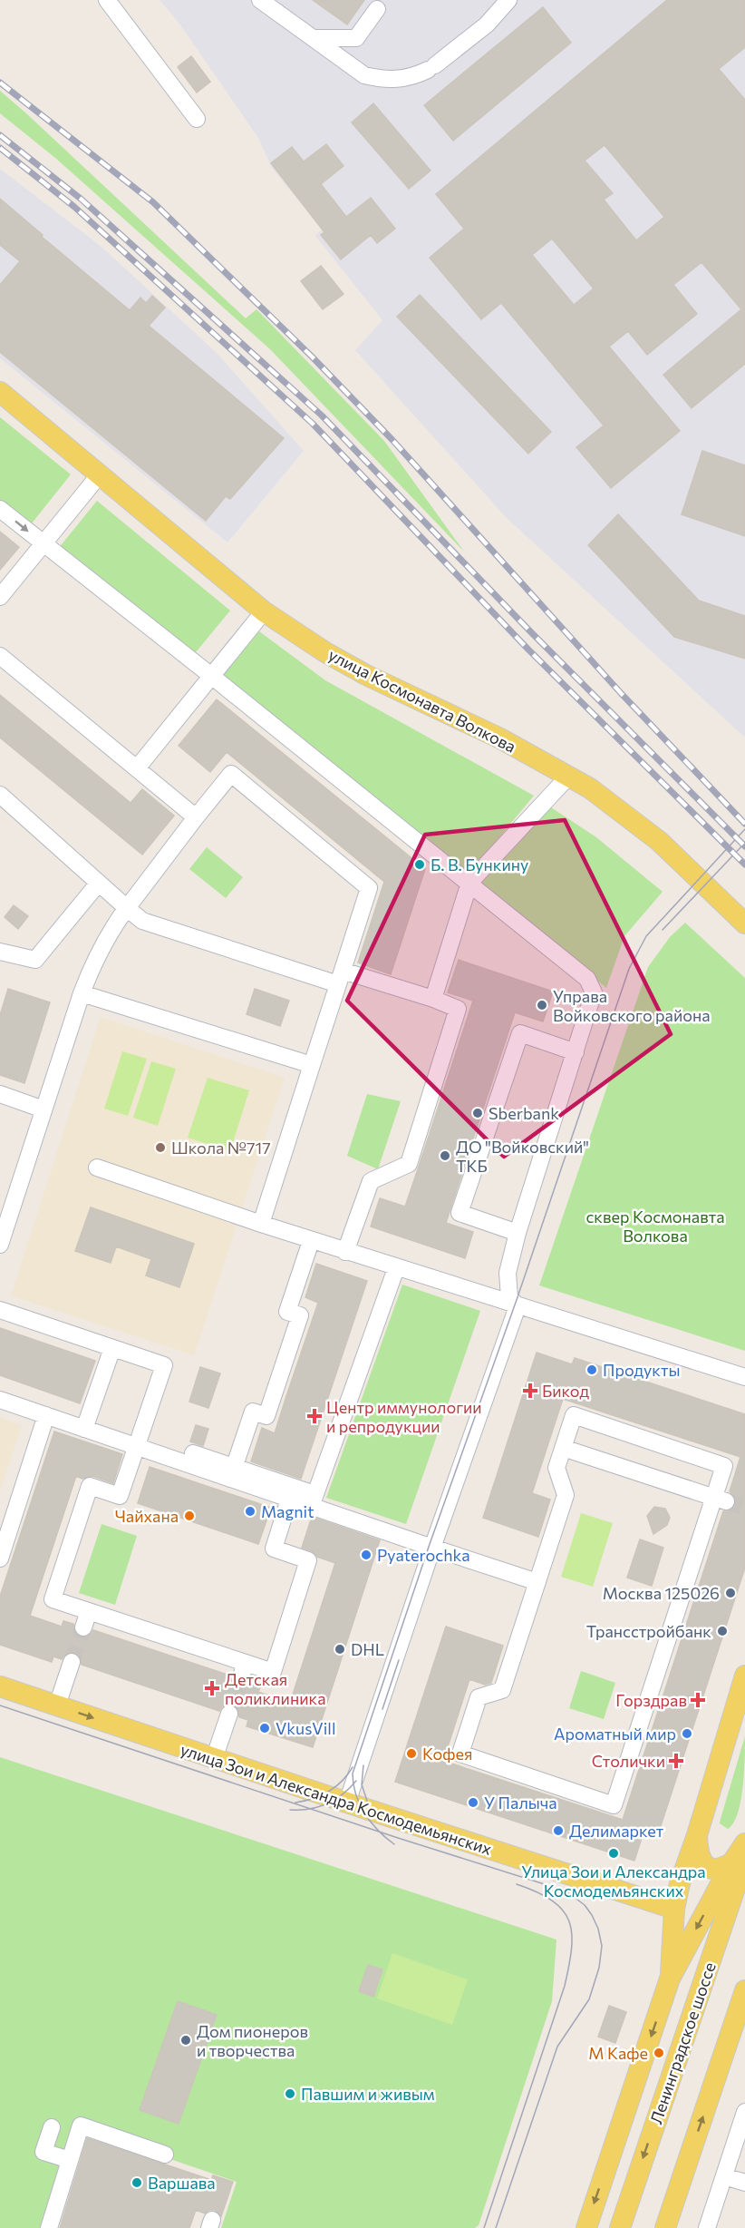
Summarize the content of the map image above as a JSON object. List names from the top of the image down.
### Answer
{
  "streets": {
    "main road": ["улица Космонавта Волкова", "улица Зои и Александра Космодемьянских", "Ленинградское шоссе"]
  },
  "parks": ["сквер Космонавта Волкова"],
  "places": {
    "other": [
      "Б. В. Бункину",
      "Управа Войковского района",
      "Sberbank",
      "Школа №717",
      "ДО \"Войковский\" ТКБ",
      "Продукты",
      "Magnit",
      "Чайхана",
      "Pyaterochka",
      "Москва 125026",
      "Трансстройбанк",
      "DHL",
      "VkusVill",
      "Ароматный мир",
      "Кофея",
      "У Палыча",
      "Делимаркет",
      "Улица Зои и Александра Космодемьянских",
      "Дом пионеров и творчества",
      "М Кафе",
      "Павшим и живым",
      "Варшава"
    ],
    "health": [
      "Бикод",
      "Центр иммунологии и репродукции",
      "Детская поликлиника",
      "Горздрав",
      "Столички"
    ]
  }
}
